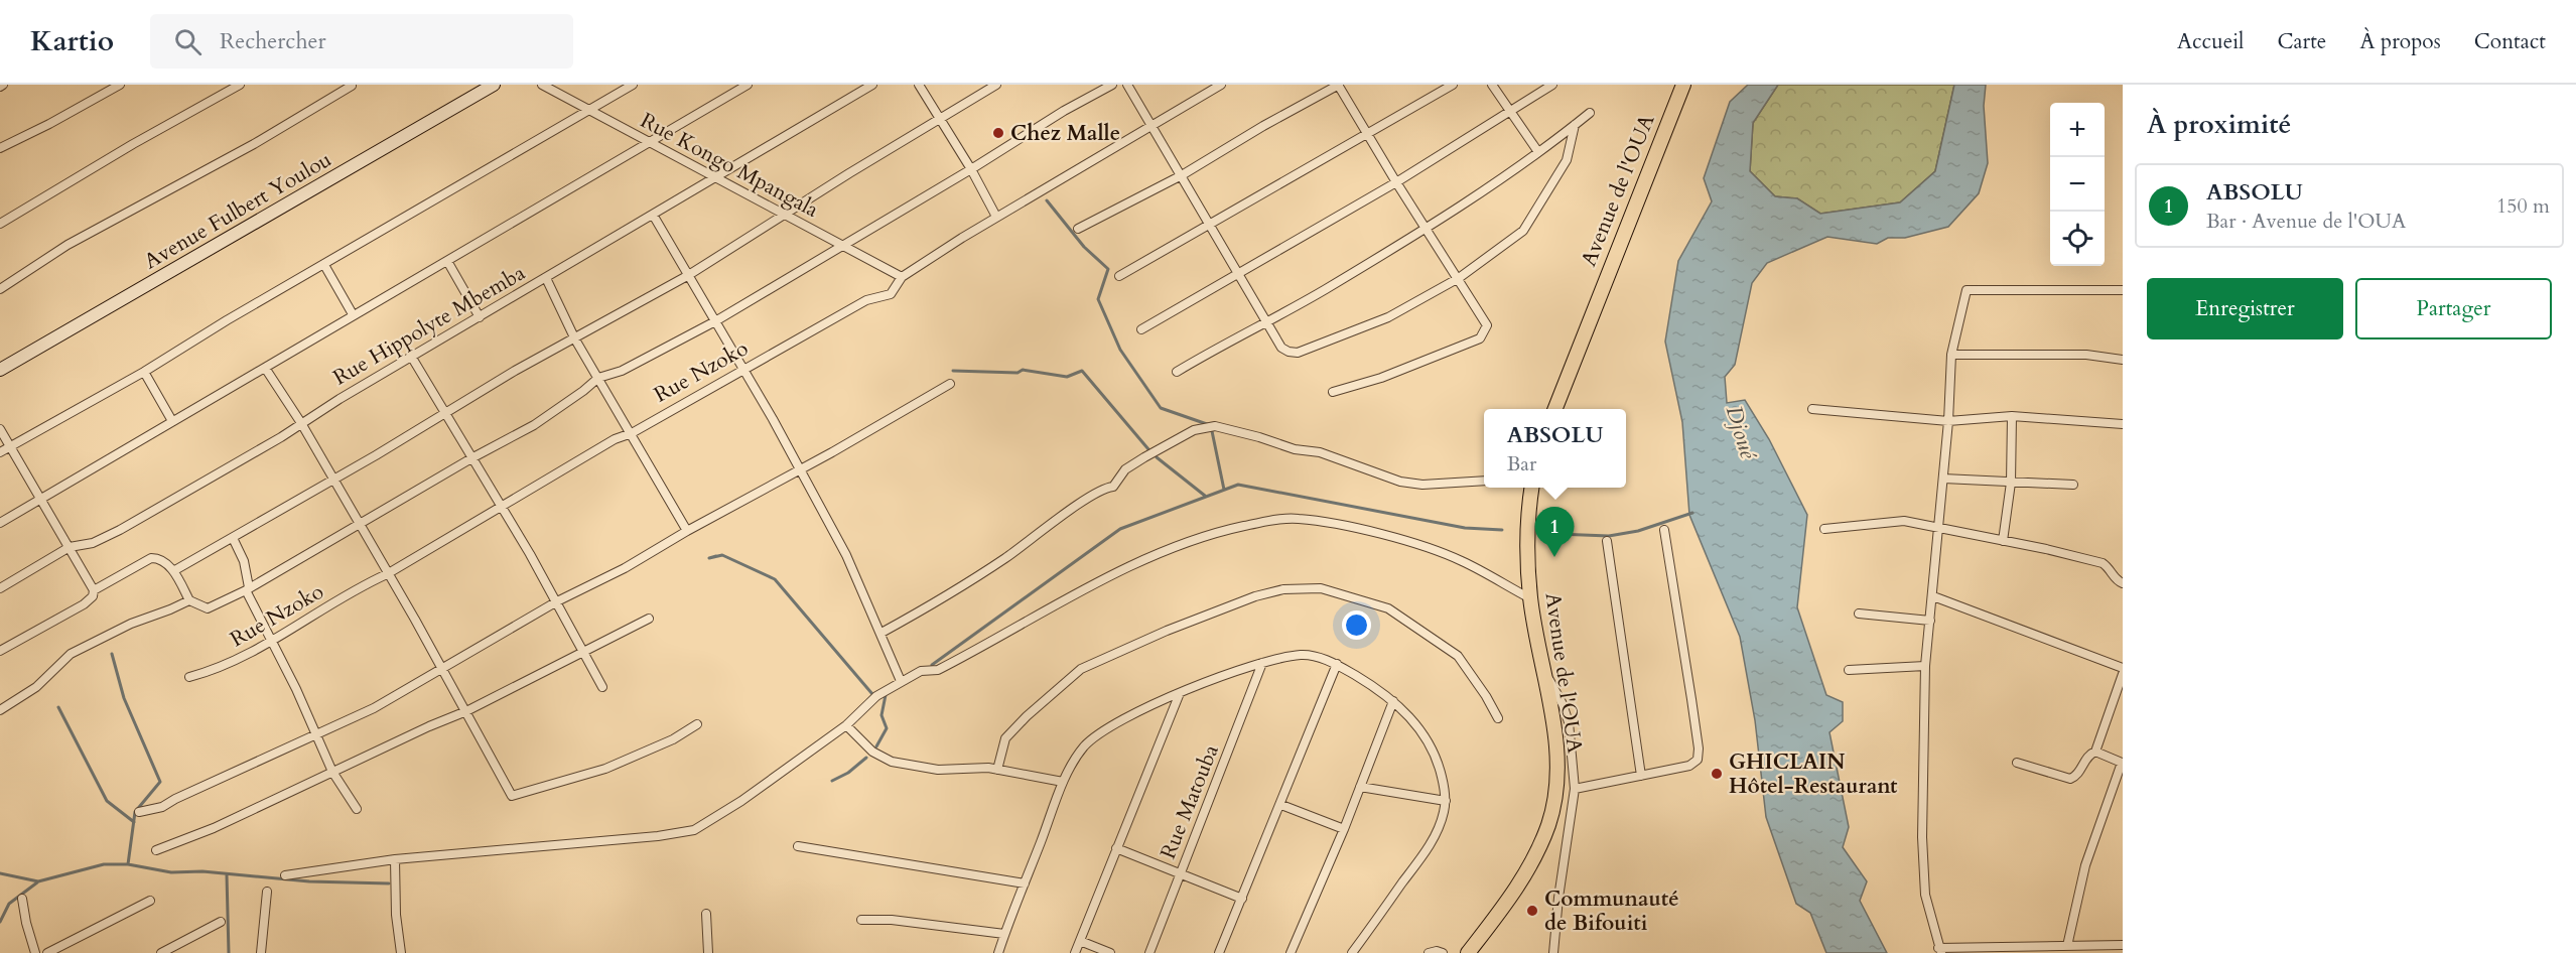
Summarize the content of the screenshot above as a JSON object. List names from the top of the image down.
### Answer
{
  "streets": {
    "main road": ["Avenue de l'OUA", "Avenue Fulbert Youlou"],
    "street": [
      "Rue Kongo Mpangala",
      "Rue Hippolyte Mbemba",
      "Rue Nzoko",
      "Rue Matouba"
    ]
  },
  "crossings": [
    ["Rue Kongo Mpangala", "Rue Hippolyte Mbemba"],
    ["Rue Kongo Mpangala", "Rue Nzoko"]
  ],
  "water": ["Djoué"],
  "places": ["Chez Malle", "GHICLAIN Hôtel-Restaurant", "Communauté de Bifouiti"],
  "page": {
    "header": "Kartio",
    "search": "Rechercher",
    "nav": [
      "Accueil",
      "Carte",
      "À propos",
      "Contact"
    ],
    "heading": "À proximité",
    "map_buttons": ["+", "−"],
    "list": [
      {
        "mark": "1",
        "name": "ABSOLU",
        "note": "Bar · Avenue de l'OUA",
        "value": "150 m"
      }
    ],
    "buttons": ["Enregistrer", "Partager"],
    "popup": ["ABSOLU", "Bar"],
    "pins": "1"
  }
}
